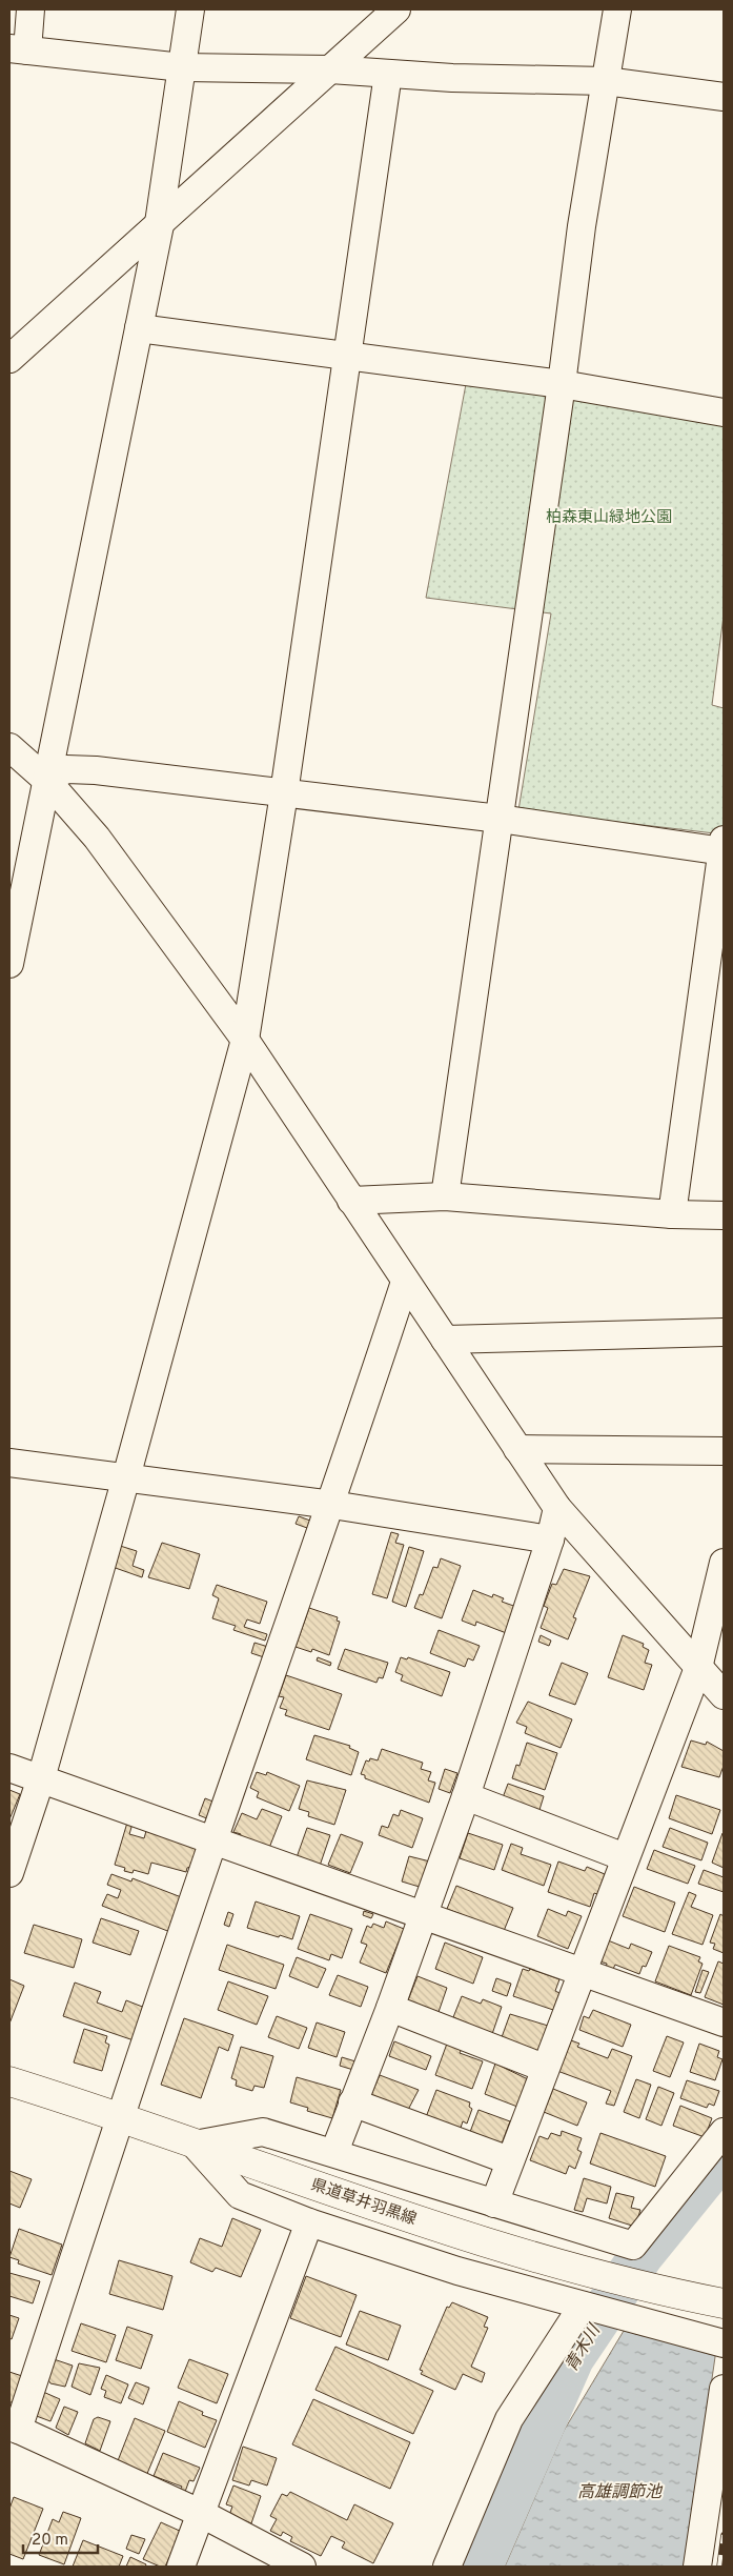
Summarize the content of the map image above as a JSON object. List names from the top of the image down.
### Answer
{
  "streets": {
    "main road": ["県道草井羽黒線"]
  },
  "water": ["青木川", "高雄調節池"],
  "parks": ["柏森東山緑地公園"],
  "scale_bar": "20 m"
}
